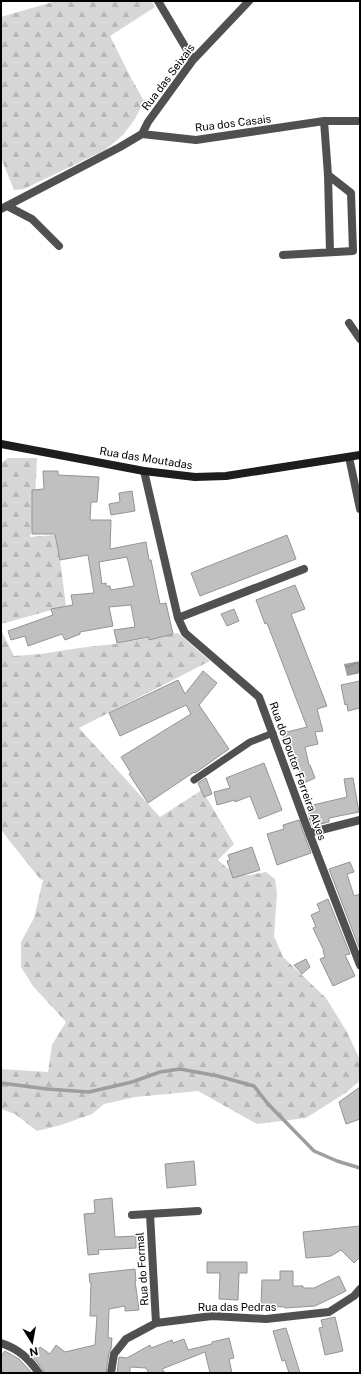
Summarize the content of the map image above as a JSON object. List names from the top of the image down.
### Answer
{
  "streets": {
    "main road": ["Rua das Moutadas"],
    "street": [
      "Rua das Seixais",
      "Rua dos Casais",
      "Rua do Doutor Ferreira Alves",
      "Rua do Formal",
      "Rua das Pedras"
    ]
  },
  "crossings": [
    ["Rua das Seixais", "Rua dos Casais"],
    ["Rua das Moutadas", "Rua do Doutor Ferreira Alves"],
    ["Rua do Formal", "Rua das Pedras"]
  ],
  "north": "bottom"
}
